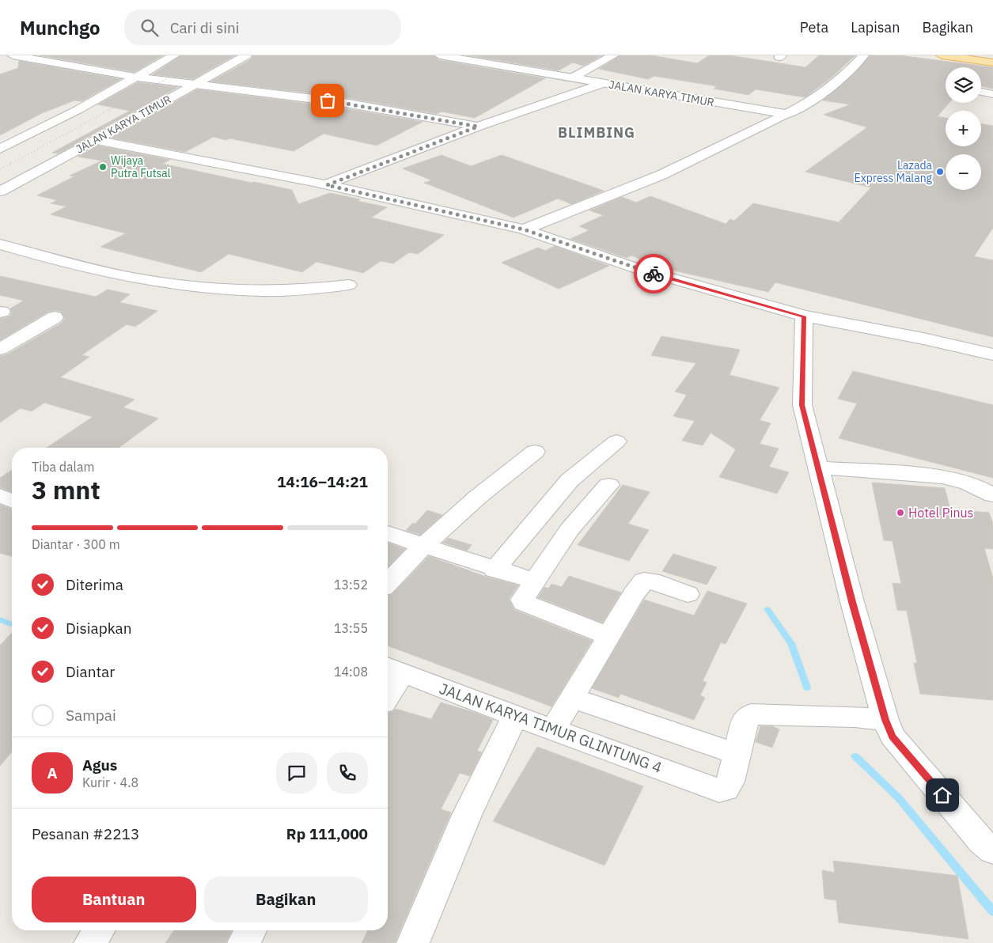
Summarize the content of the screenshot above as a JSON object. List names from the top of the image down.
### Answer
{
  "streets": {
    "street": ["JALAN KARYA TIMUR", "JALAN KARYA TIMUR GLINTUNG 4"]
  },
  "districts": ["BLIMBING"],
  "places": ["Wijaya Putra Futsal", "Lazada Express Malang", "Hotel Pinus"],
  "page": {
    "header": "Munchgo",
    "search": "Cari di sini",
    "nav": ["Peta", "Lapisan", "Bagikan"],
    "map_buttons": ["+", "−"],
    "heading": ["3 mnt", "Tiba dalam", "14:16–14:21"],
    "panel": [
      "Agus",
      "Kurir · 4.8",
      "Pesanan #2213",
      "Rp 111,000"
    ],
    "bar": "Diantar · 300 m",
    "list": [
      ["Diterima", "13:52"],
      ["Disiapkan", "13:55"],
      ["Diantar", "14:08"],
      "Sampai"
    ],
    "round": "A",
    "buttons": ["Bantuan", "Bagikan"]
  }
}
